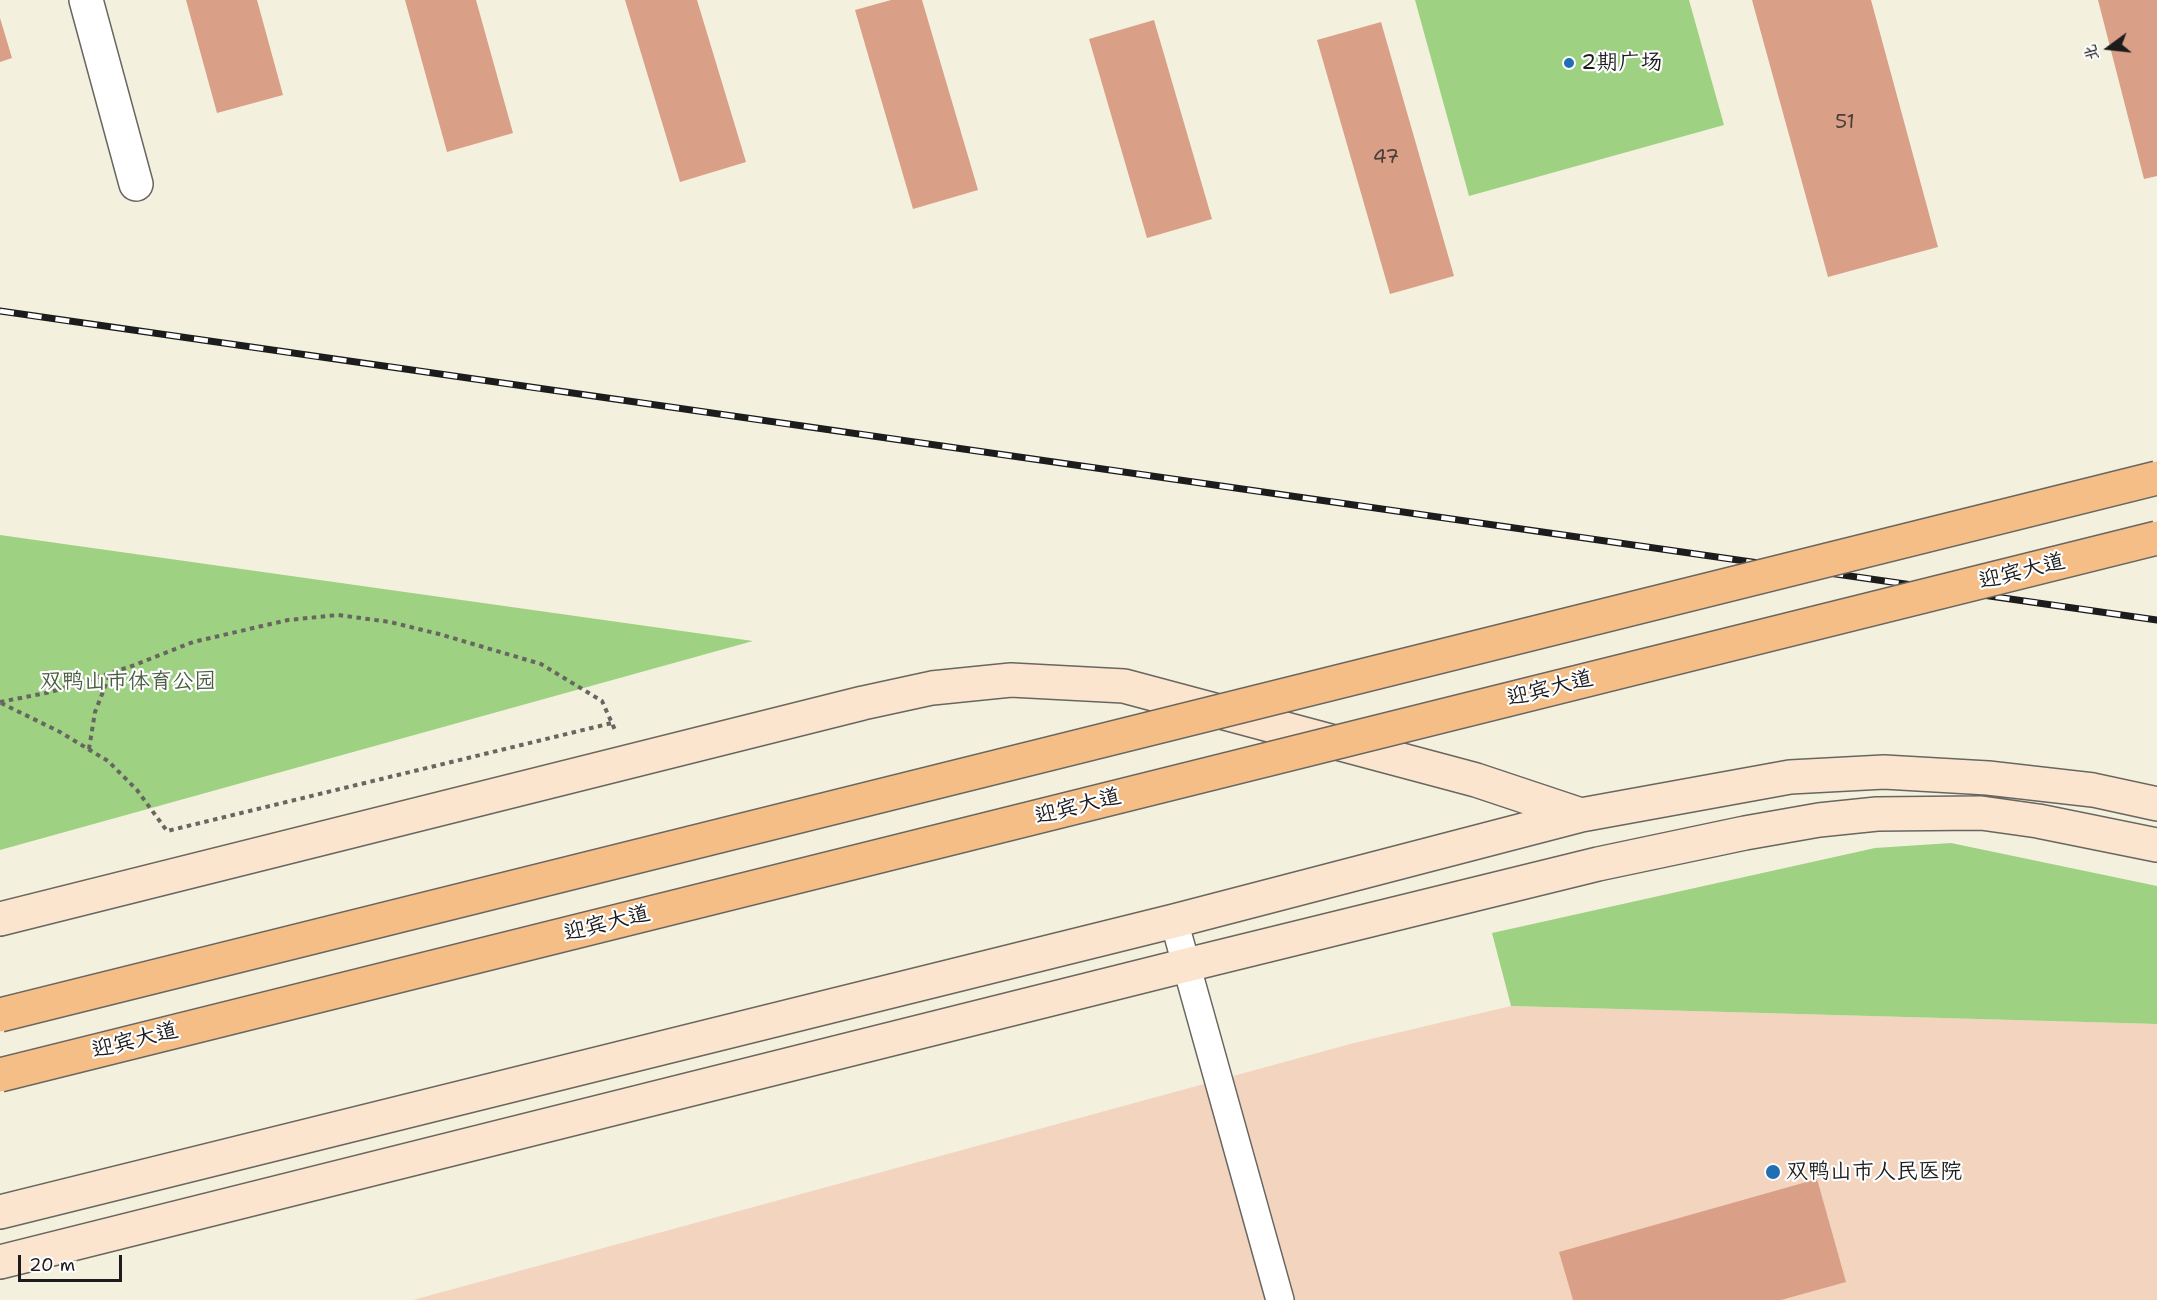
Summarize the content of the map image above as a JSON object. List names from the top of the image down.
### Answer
{
  "streets": {
    "main road": ["迎宾大道"]
  },
  "parks": ["双鸭山市体育公园"],
  "places": ["2期广场", "双鸭山市人民医院"],
  "house_numbers": ["51", "47"],
  "scale_bar": "20 m",
  "north": "left"
}
